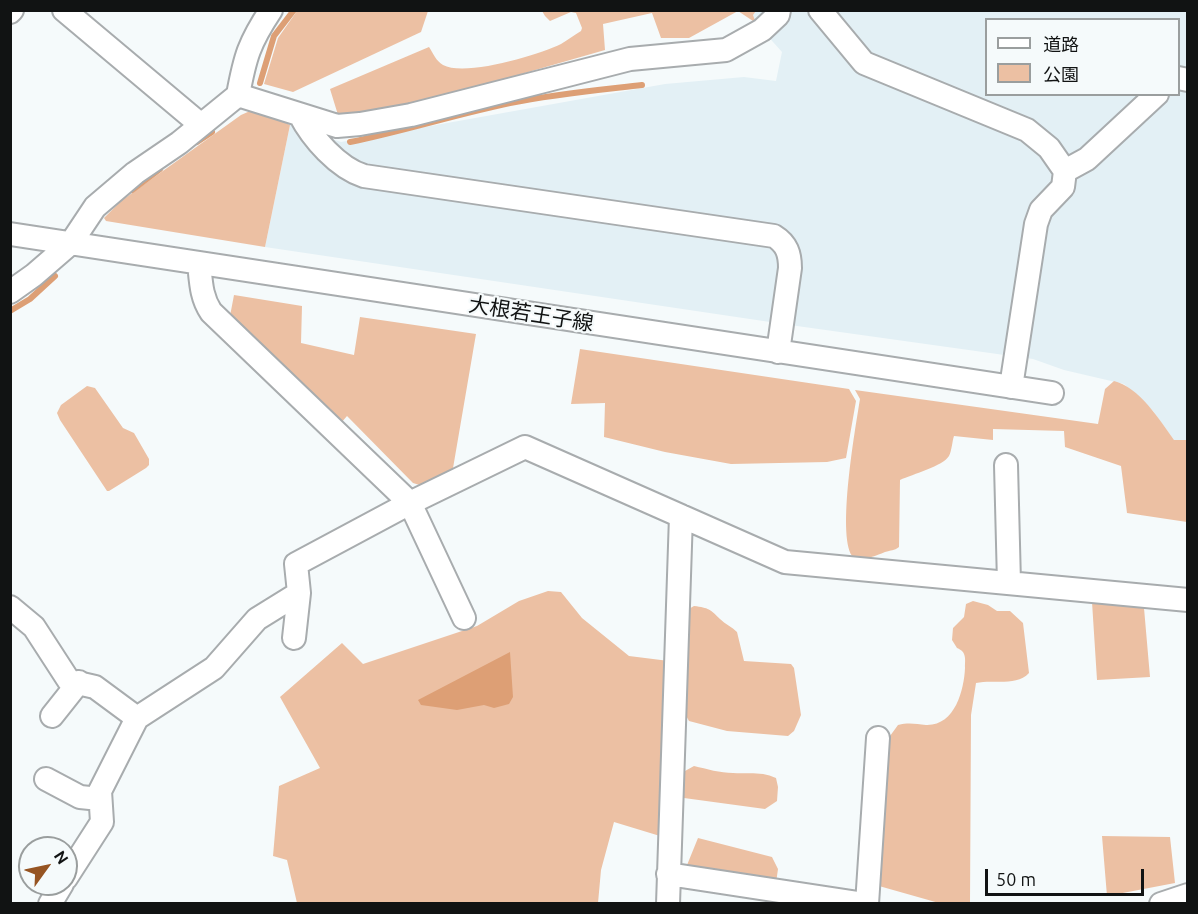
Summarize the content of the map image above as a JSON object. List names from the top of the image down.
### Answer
{
  "streets": {
    "street": ["大根若王子線"]
  },
  "legend": ["道路", "公園"],
  "scale_bar": "50 m",
  "north": "top right"
}
